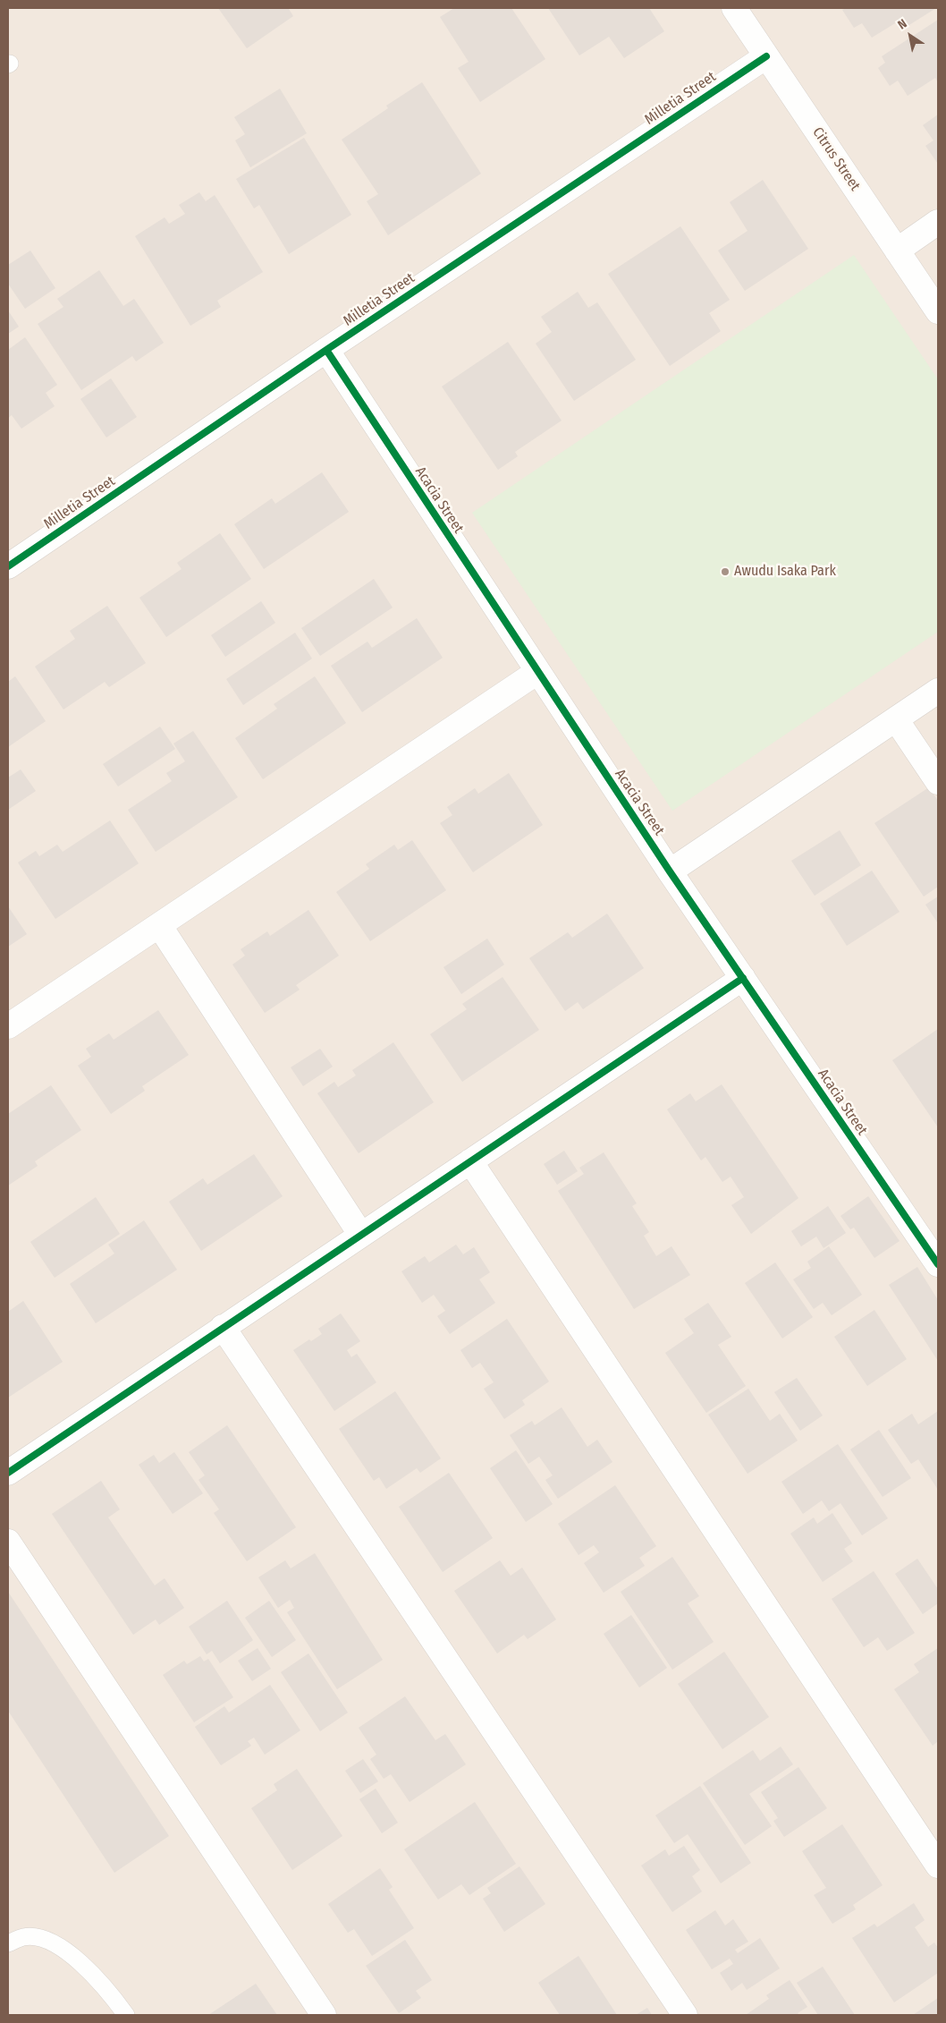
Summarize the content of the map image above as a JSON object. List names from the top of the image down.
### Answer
{
  "streets": {
    "street": ["Milletia Street", "Citrus Street", "Acacia Street"]
  },
  "crossings": [
    ["Milletia Street", "Citrus Street"],
    ["Milletia Street", "Acacia Street"]
  ],
  "places": ["Awudu Isaka Park"],
  "north": "top left"
}
